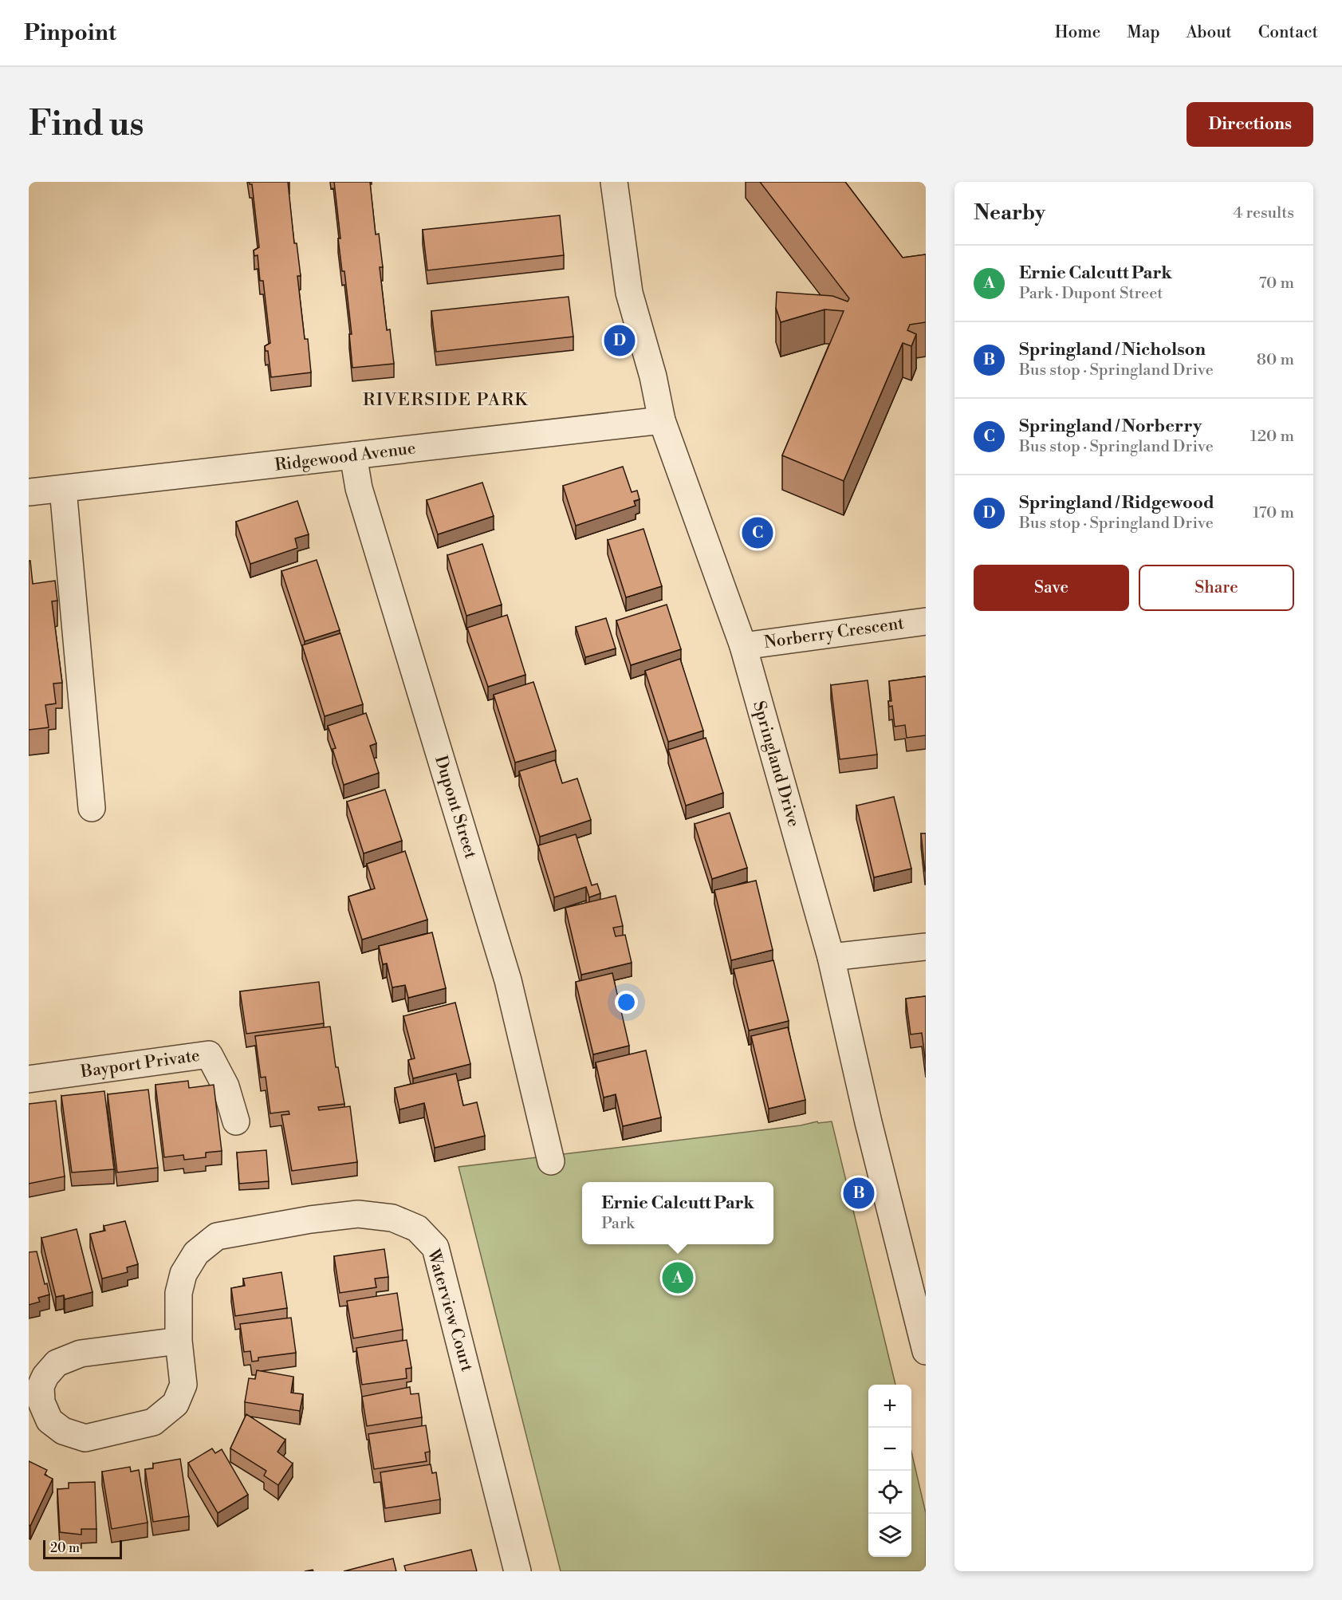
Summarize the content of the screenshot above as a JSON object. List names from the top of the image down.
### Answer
{
  "streets": {
    "street": [
      "Ridgewood Avenue",
      "Norberry Crescent",
      "Springland Drive",
      "Dupont Street",
      "Bayport Private",
      "Waterview Court"
    ]
  },
  "crossings": [
    ["Ridgewood Avenue", "Springland Drive"],
    ["Ridgewood Avenue", "Dupont Street"],
    ["Norberry Crescent", "Springland Drive"]
  ],
  "districts": ["RIVERSIDE PARK"],
  "scale_bar": "20 m",
  "page": {
    "header": "Pinpoint",
    "nav": [
      "Home",
      "Map",
      "About",
      "Contact"
    ],
    "buttons": [
      "Directions",
      ["Save", "Share"]
    ],
    "title": "Find us",
    "heading": ["Nearby", "4 results"],
    "list": [
      {
        "mark": "A",
        "name": "Ernie Calcutt Park",
        "note": "Park · Dupont Street",
        "value": "70 m"
      },
      {
        "mark": "B",
        "name": "Springland / Nicholson",
        "note": "Bus stop · Springland Drive",
        "value": "80 m"
      },
      {
        "mark": "C",
        "name": "Springland / Norberry",
        "note": "Bus stop · Springland Drive",
        "value": "120 m"
      },
      {
        "mark": "D",
        "name": "Springland / Ridgewood",
        "note": "Bus stop · Springland Drive",
        "value": "170 m"
      }
    ],
    "pins": [
      "D",
      "C",
      "B",
      "A"
    ],
    "popup": ["Ernie Calcutt Park", "Park"],
    "map_buttons": ["+", "−"],
    "scale": "20 m"
  }
}
